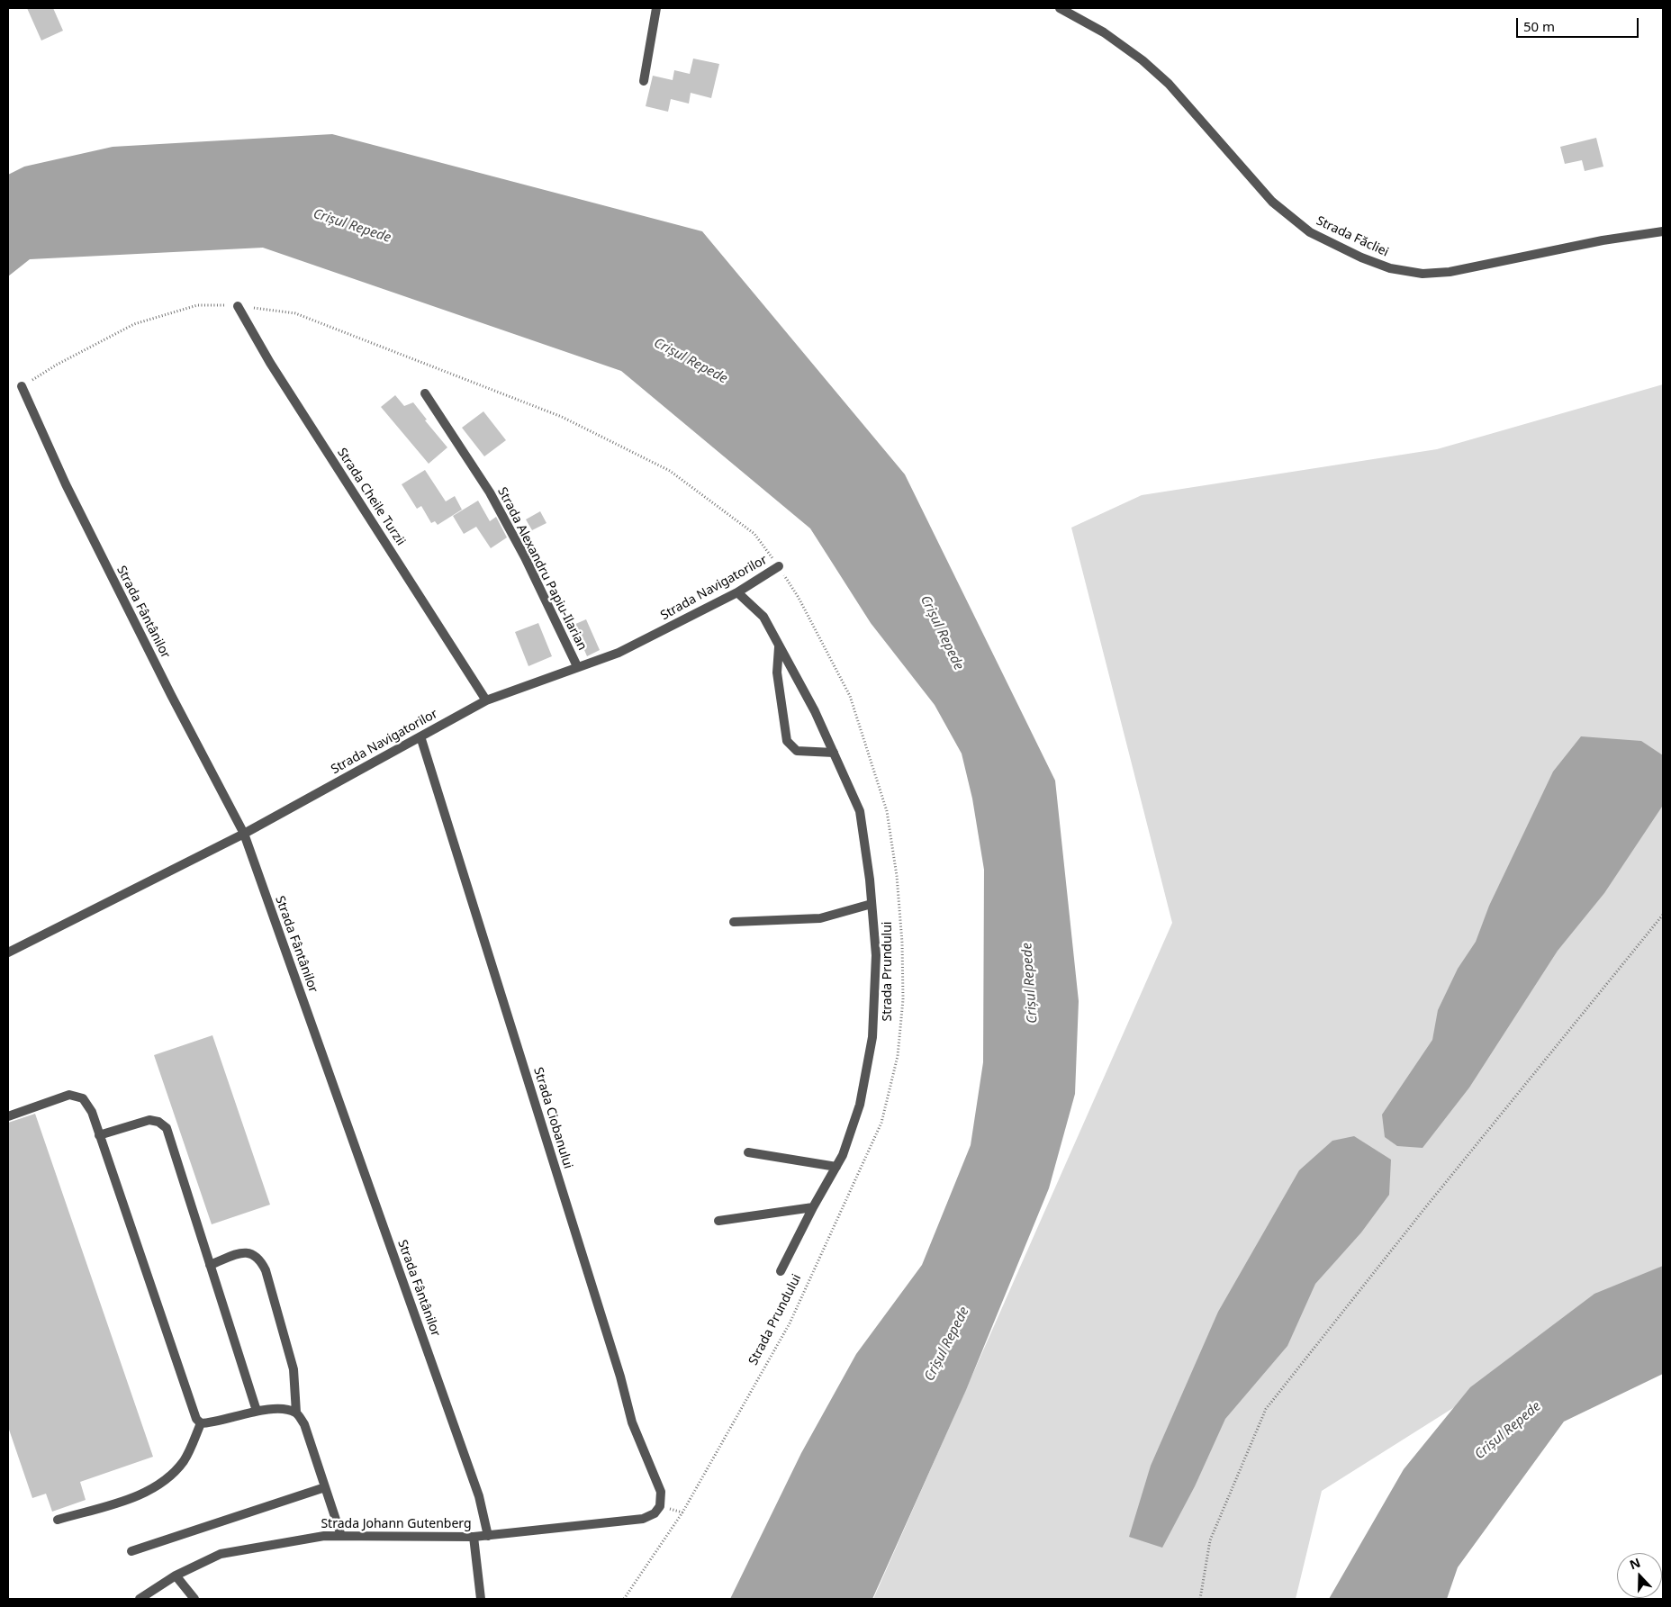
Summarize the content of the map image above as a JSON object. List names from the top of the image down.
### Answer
{
  "streets": {
    "street": [
      "Strada Făcliei",
      "Strada Cheile Turzii",
      "Strada Alexandru Papiu-Ilarian",
      "Strada Navigatorilor",
      "Strada Fântânilor",
      "Strada Prundului",
      "Strada Ciobanului",
      "Strada Johann Gutenberg"
    ]
  },
  "crossings": [
    ["Strada Cheile Turzii", "Strada Navigatorilor"],
    ["Strada Alexandru Papiu-Ilarian", "Strada Navigatorilor"],
    ["Strada Navigatorilor", "Strada Fântânilor"],
    ["Strada Navigatorilor", "Strada Prundului"],
    ["Strada Navigatorilor", "Strada Ciobanului"],
    ["Strada Fântânilor", "Strada Johann Gutenberg"],
    ["Strada Ciobanului", "Strada Johann Gutenberg"]
  ],
  "water": ["Crișul Repede"],
  "scale_bar": "50 m",
  "north": "top"
}
